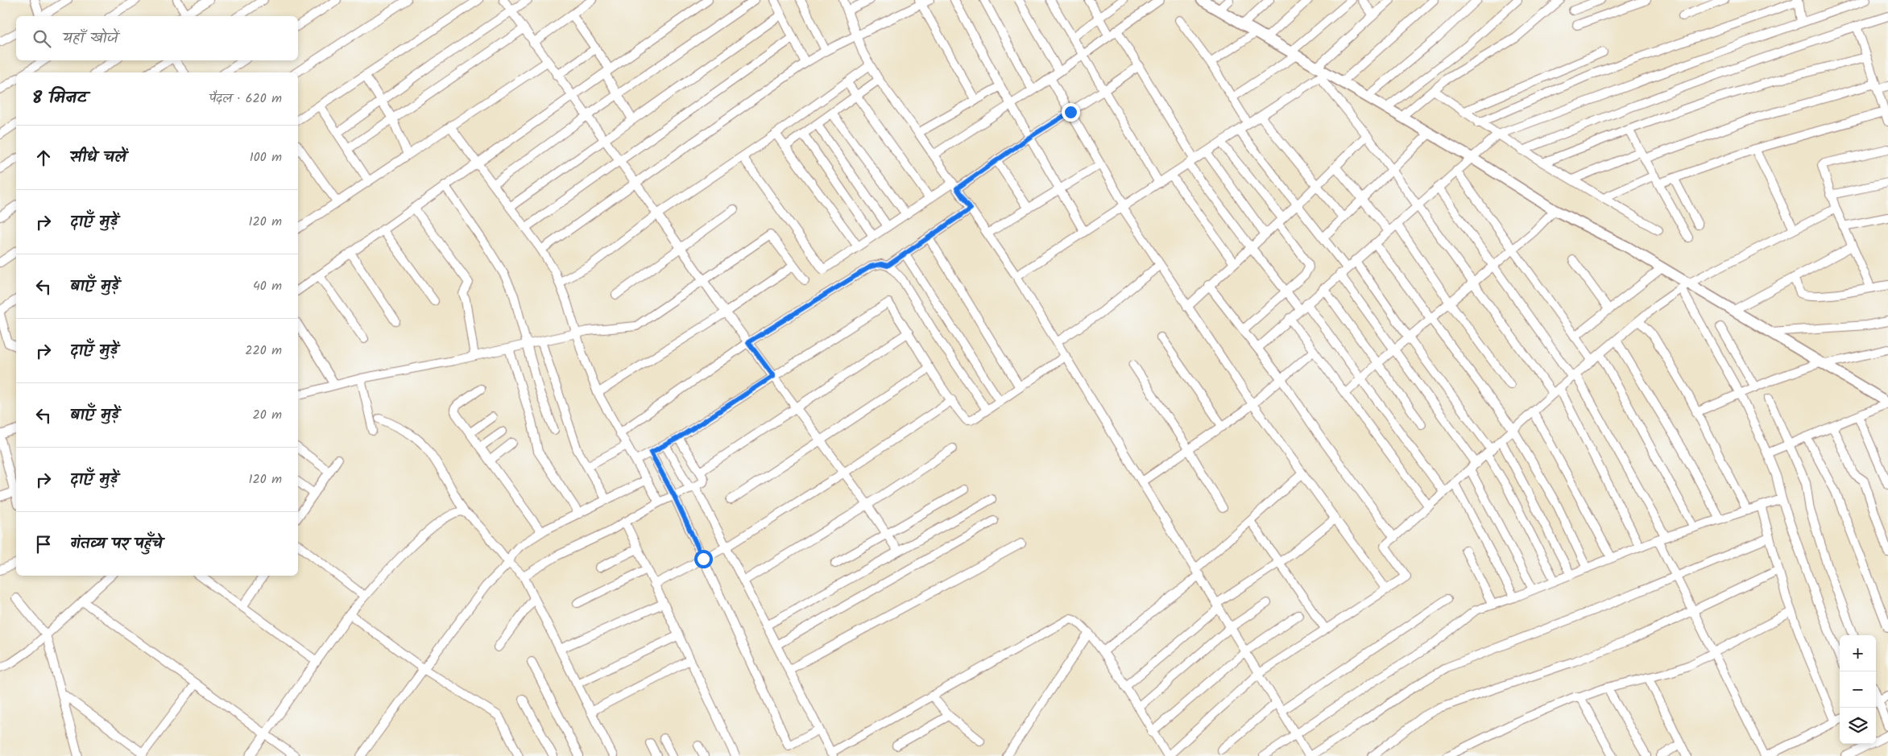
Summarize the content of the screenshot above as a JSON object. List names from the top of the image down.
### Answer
{
  "page": {
    "search": "यहाँ खोजें",
    "heading": ["8 मिनट", "पैदल · 620 m"],
    "list": [
      ["सीधे चलें", "100 m"],
      ["दाएँ मुड़ें", "120 m"],
      ["बाएँ मुड़ें", "40 m"],
      ["दाएँ मुड़ें", "220 m"],
      ["बाएँ मुड़ें", "20 m"],
      ["दाएँ मुड़ें", "120 m"],
      "गंतव्य पर पहुँचे"
    ],
    "map_buttons": ["+", "−"]
  }
}
